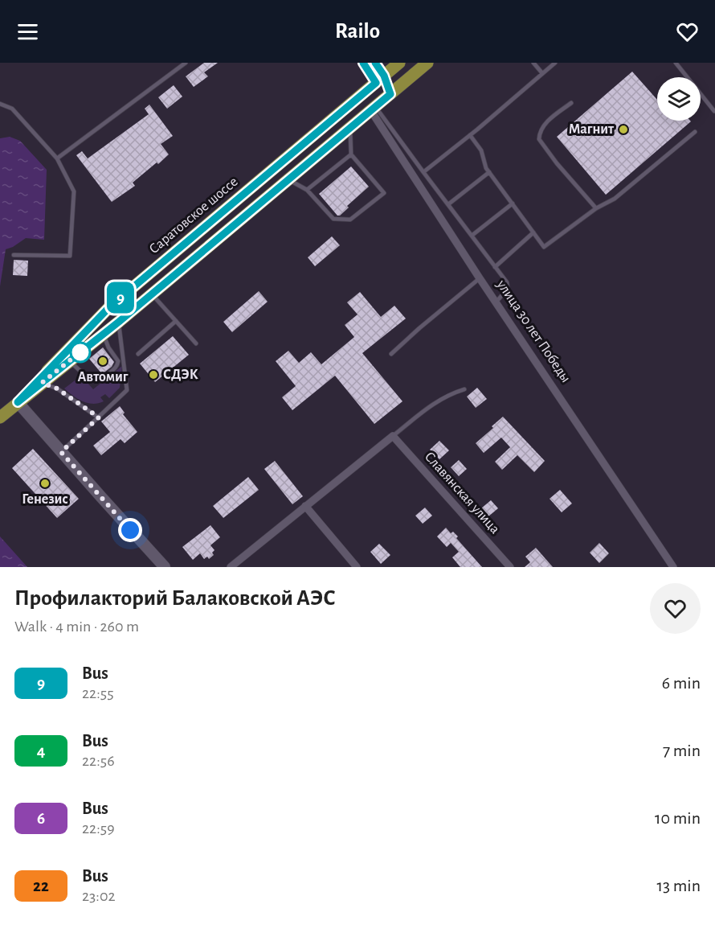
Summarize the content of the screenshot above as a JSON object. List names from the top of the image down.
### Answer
{
  "streets": {
    "main road": ["Саратовское шоссе"],
    "street": ["улица 30 лет Победы", "Славянская улица"]
  },
  "crossings": [
    ["Саратовское шоссе", "улица 30 лет Победы"]
  ],
  "places": [
    "Магнит",
    "Автомиг",
    "СДЭК",
    "Генезис"
  ],
  "lines": ["bus line 9"],
  "page": {
    "header": "Railo",
    "on_map": "9",
    "heading": ["Профилакторий Балаковской АЭС", "Walk · 4 min · 260 m"],
    "list": [
      {
        "mark": "9",
        "name": "Bus",
        "note": "22:55",
        "value": "6 min"
      },
      {
        "mark": "4",
        "name": "Bus",
        "note": "22:56",
        "value": "7 min"
      },
      {
        "mark": "6",
        "name": "Bus",
        "note": "22:59",
        "value": "10 min"
      },
      {
        "mark": "22",
        "name": "Bus",
        "note": "23:02",
        "value": "13 min"
      }
    ]
  }
}
